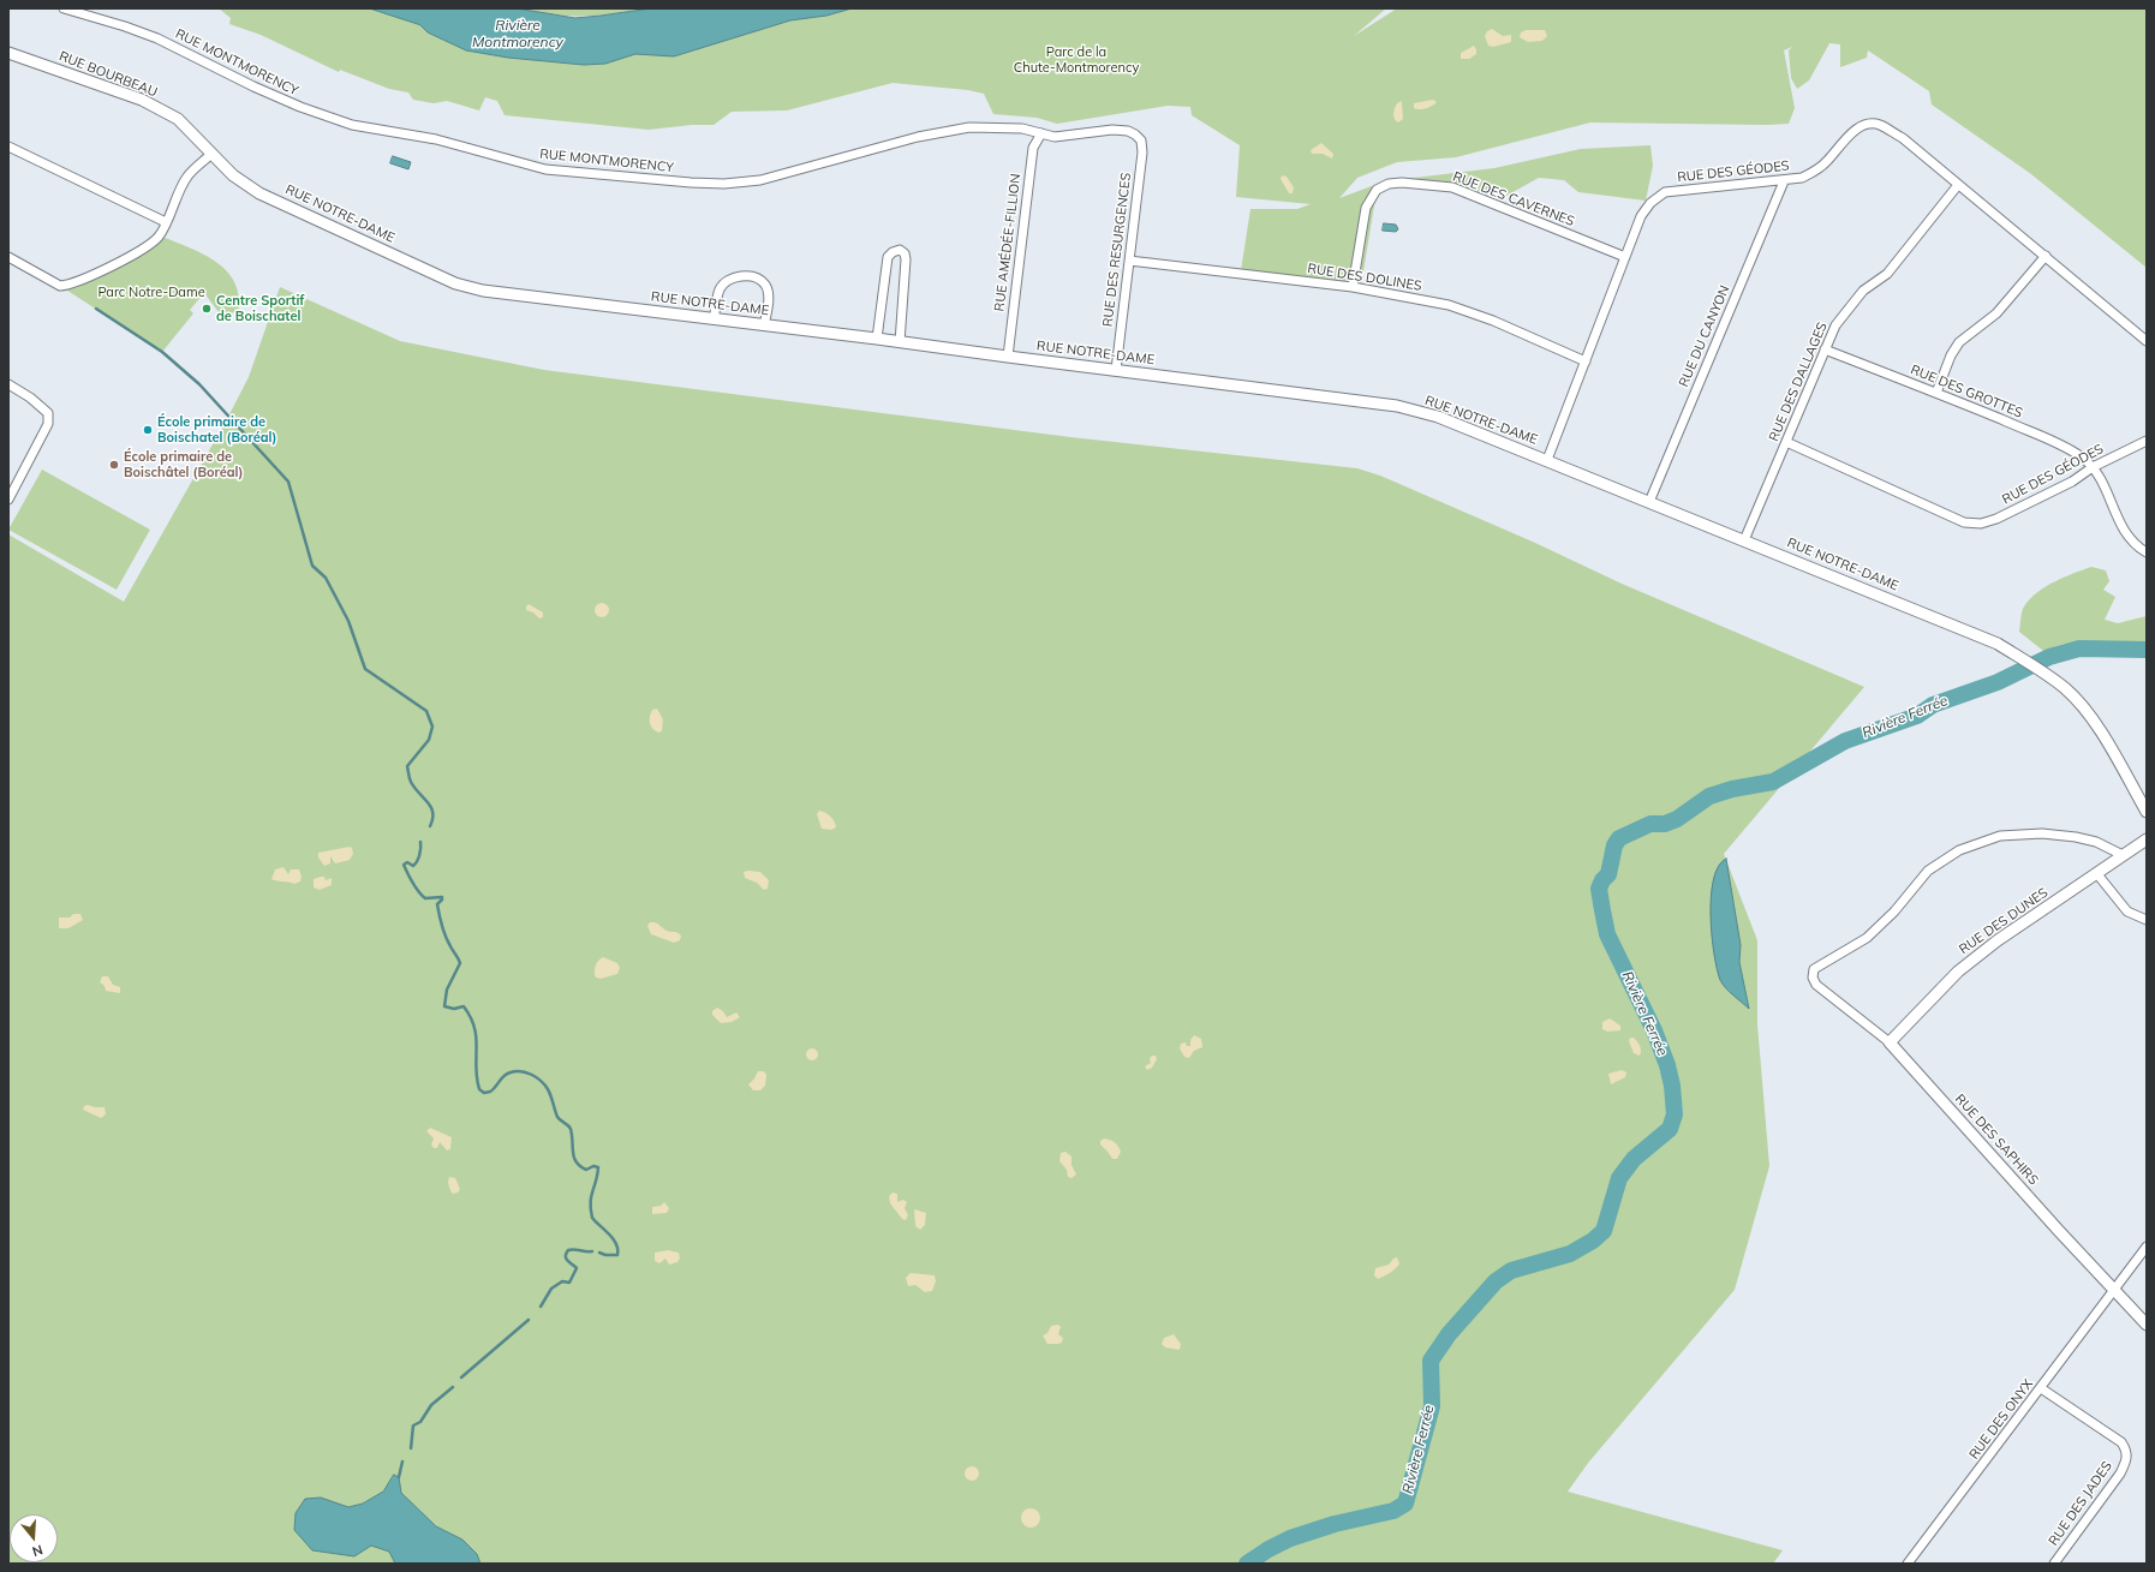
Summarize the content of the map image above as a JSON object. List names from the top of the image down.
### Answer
{
  "streets": {
    "street": [
      "RUE MONTMORENCY",
      "RUE BOURBEAU",
      "RUE DES GÉODES",
      "RUE DES CAVERNES",
      "RUE NOTRE-DAME",
      "RUE AMÉDÉE-FILLION",
      "RUE DES RESURGENCES",
      "RUE DES DOLINES",
      "RUE DU CANYON",
      "RUE DES DALLAGES",
      "RUE DES GROTTES",
      "RUE DES DUNES",
      "RUE DES SAPHIRS",
      "RUE DES ONYX",
      "RUE DES JADES"
    ]
  },
  "crossings": [
    ["RUE MONTMORENCY", "RUE AMÉDÉE-FILLION"],
    ["RUE MONTMORENCY", "RUE DES RESURGENCES"],
    ["RUE BOURBEAU", "RUE NOTRE-DAME"],
    ["RUE DES GÉODES", "RUE DES CAVERNES"],
    ["RUE DES GÉODES", "RUE NOTRE-DAME"],
    ["RUE DES GÉODES", "RUE DES DOLINES"],
    ["RUE DES GÉODES", "RUE DU CANYON"],
    ["RUE DES GÉODES", "RUE DES DALLAGES"],
    ["RUE DES GÉODES", "RUE DES GROTTES"],
    ["RUE DES CAVERNES", "RUE DES DOLINES"],
    ["RUE NOTRE-DAME", "RUE AMÉDÉE-FILLION"],
    ["RUE NOTRE-DAME", "RUE DES RESURGENCES"],
    ["RUE NOTRE-DAME", "RUE DU CANYON"],
    ["RUE NOTRE-DAME", "RUE DES DALLAGES"],
    ["RUE DES RESURGENCES", "RUE DES DOLINES"],
    ["RUE DES DALLAGES", "RUE DES GROTTES"],
    ["RUE DES DUNES", "RUE DES SAPHIRS"],
    ["RUE DES SAPHIRS", "RUE DES ONYX"],
    ["RUE DES ONYX", "RUE DES JADES"]
  ],
  "water": ["Rivière Montmorency", "Rivière Ferrée"],
  "parks": ["Parc de la Chute-Montmorency", "Parc Notre-Dame"],
  "places": ["Centre Sportif de Boischatel", "École primaire de Boischatel (Boréal)", "École primaire de Boischâtel (Boréal)"],
  "north": "bottom"
}
